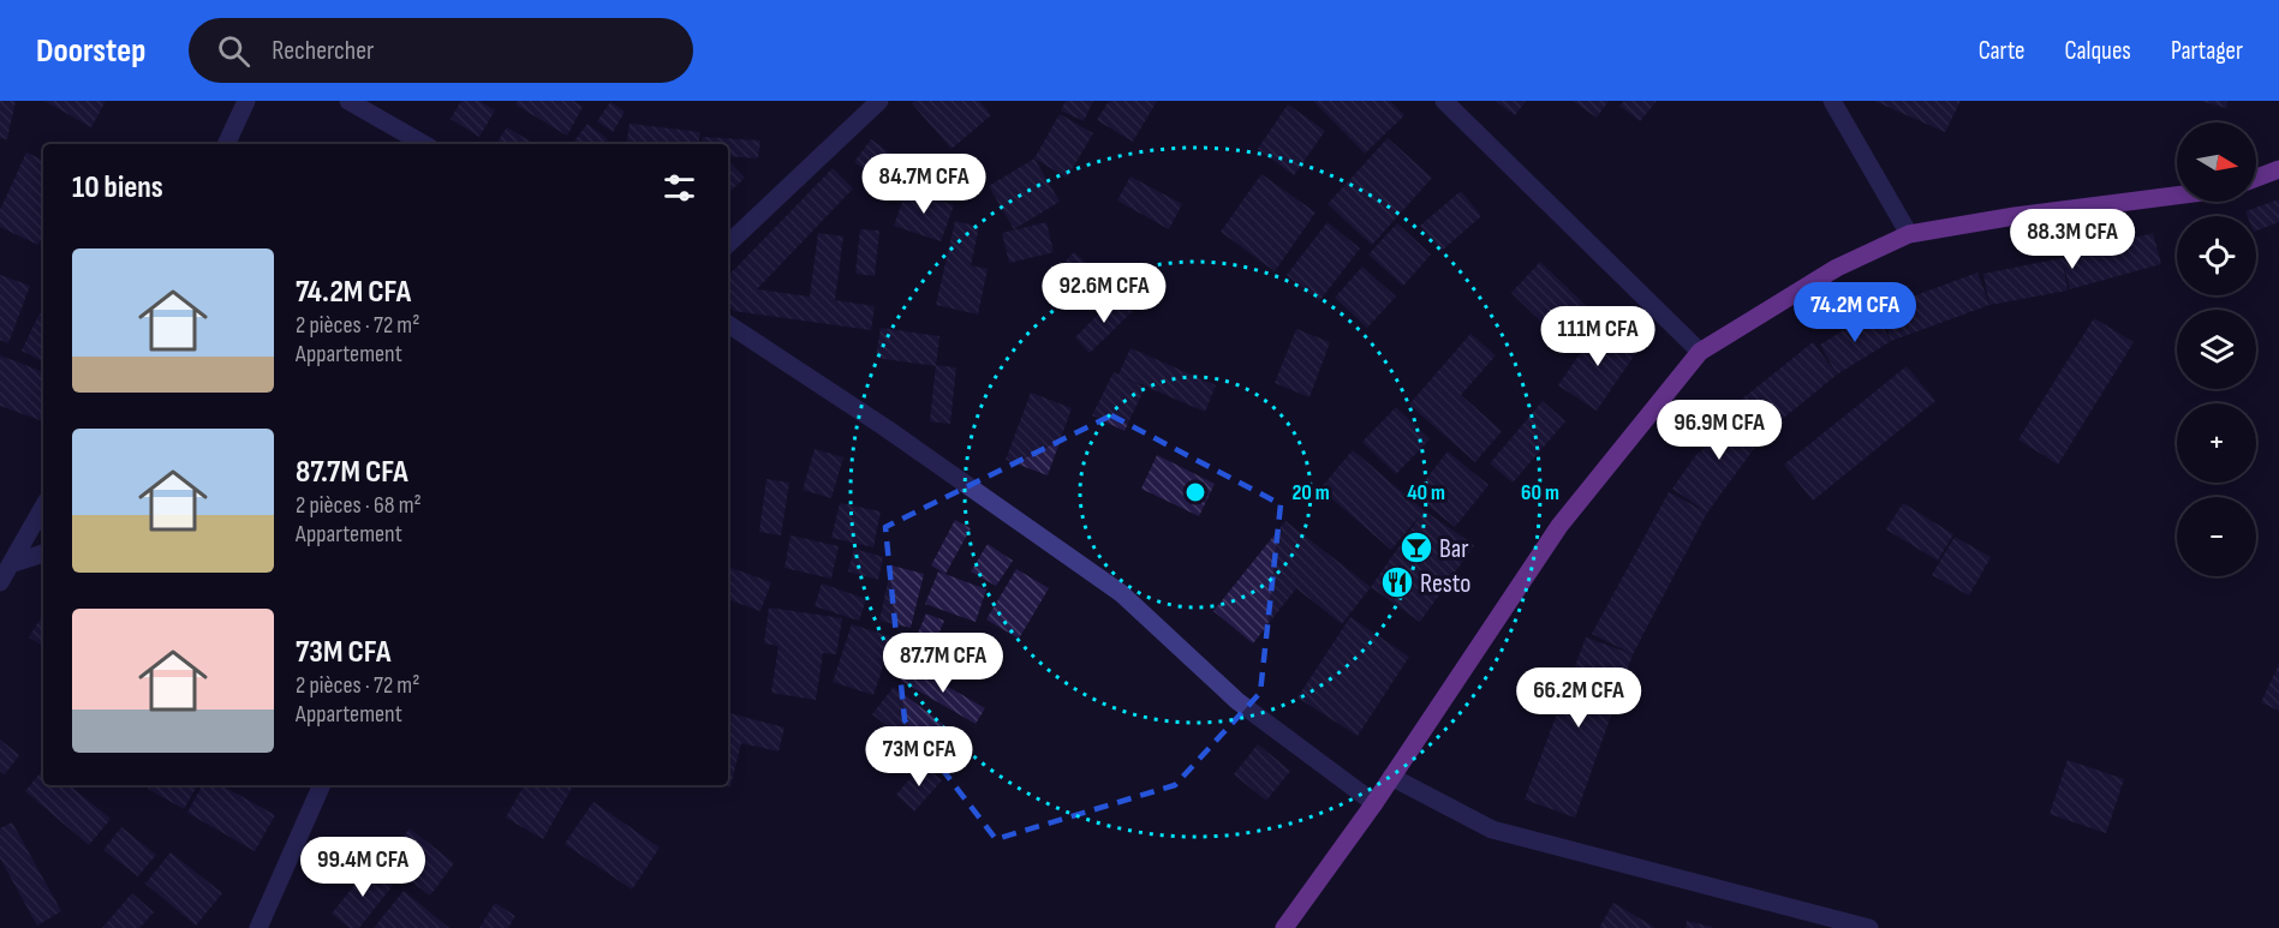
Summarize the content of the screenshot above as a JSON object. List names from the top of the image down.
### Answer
{
  "places": {
    "bar": ["Bar"],
    "restaurant": ["Resto"]
  },
  "north": "right",
  "page": {
    "header": "Doorstep",
    "search": "Rechercher",
    "nav": ["Carte", "Calques", "Partager"],
    "map_buttons": ["+", "−"],
    "heading": "10 biens",
    "price": [
      "84.7M CFA",
      "88.3M CFA",
      "92.6M CFA",
      "74.2M CFA",
      "111M CFA",
      "96.9M CFA",
      "87.7M CFA",
      "66.2M CFA",
      "73M CFA",
      "99.4M CFA"
    ],
    "list": [
      {
        "name": "74.2M CFA",
        "note": "2 pièces · 72 m² · Appartement"
      },
      {
        "name": "87.7M CFA",
        "note": "2 pièces · 68 m² · Appartement"
      },
      {
        "name": "73M CFA",
        "note": "2 pièces · 72 m² · Appartement"
      }
    ]
  },
  "rings": ["20 m", "40 m", "60 m"]
}
